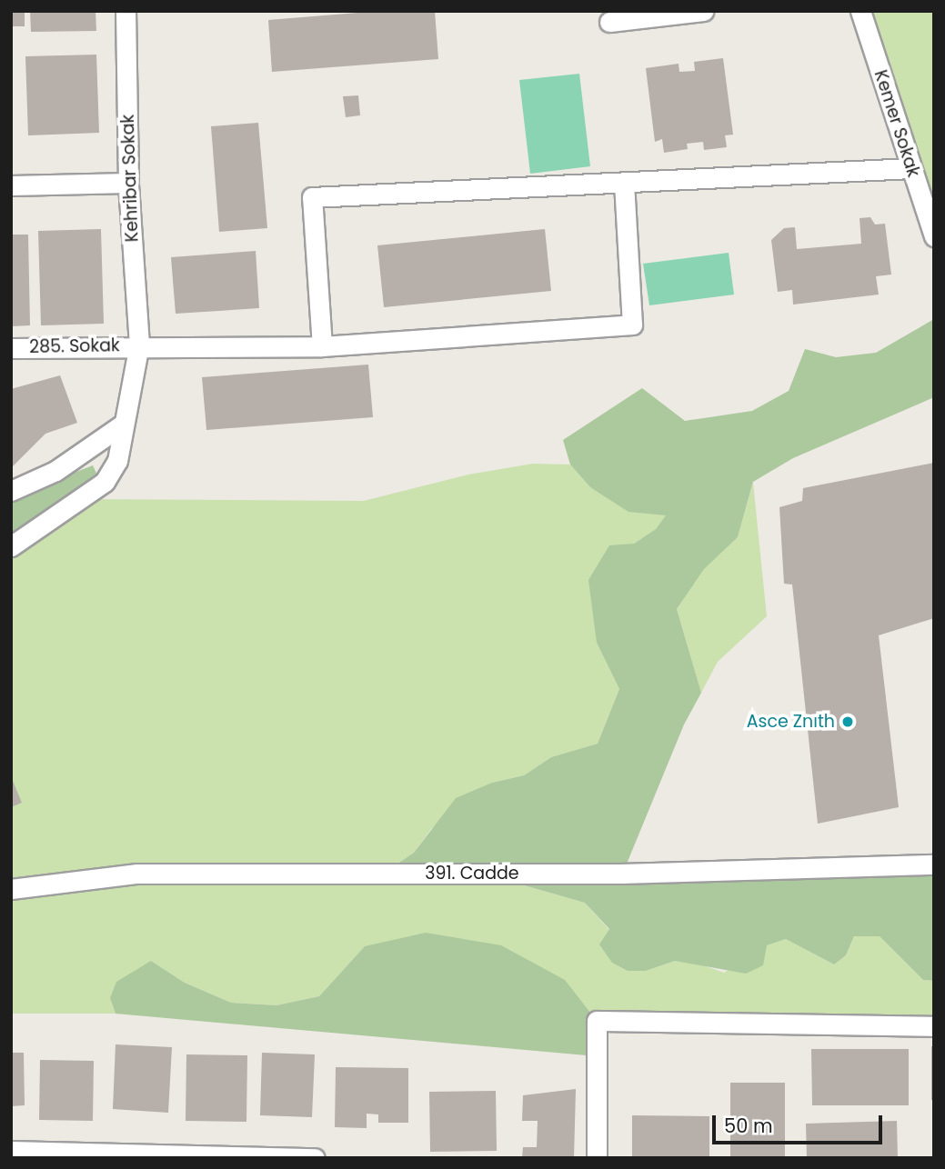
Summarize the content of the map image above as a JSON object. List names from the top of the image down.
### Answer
{
  "streets": {
    "street": [
      "Kemer Sokak",
      "Kehribar Sokak",
      "285. Sokak",
      "391. Cadde"
    ]
  },
  "crossings": [
    ["Kehribar Sokak", "285. Sokak"]
  ],
  "places": ["Asce Znıth"],
  "scale_bar": "50 m"
}
